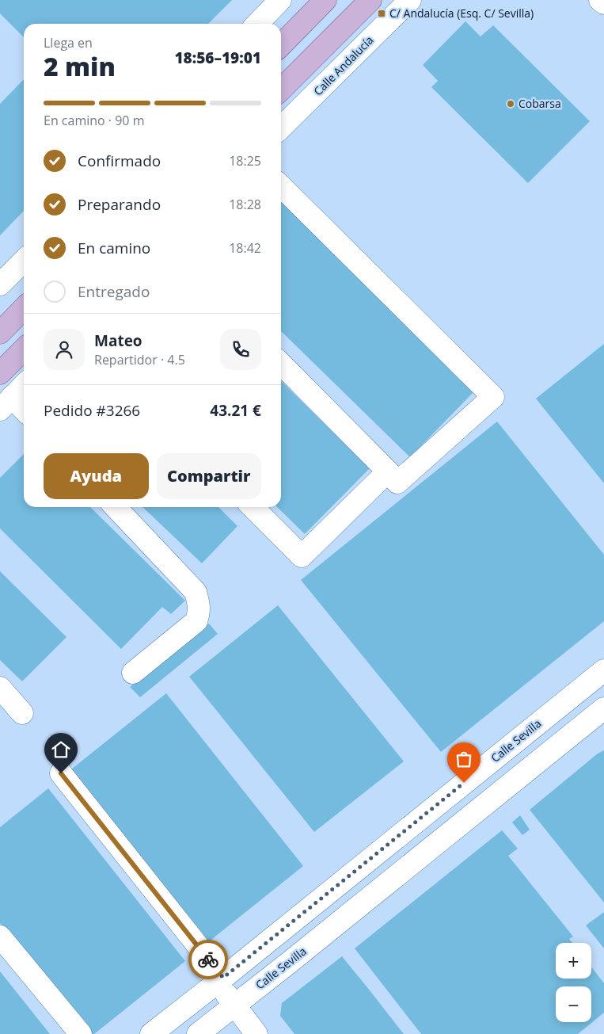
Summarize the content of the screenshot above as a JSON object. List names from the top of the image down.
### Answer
{
  "streets": {
    "street": ["Calle Andalucía", "Calle Sevilla"]
  },
  "places": {
    "transit": ["C/ Andalucía (Esq. C/ Sevilla)"],
    "other": ["Cobarsa"]
  },
  "page": {
    "heading": ["2 min", "Llega en", "18:56–19:01"],
    "panel": [
      "Mateo",
      "Repartidor · 4.5",
      "Pedido #3266",
      "43.21 €"
    ],
    "bar": "En camino · 90 m",
    "list": [
      ["Confirmado", "18:25"],
      ["Preparando", "18:28"],
      ["En camino", "18:42"],
      "Entregado"
    ],
    "buttons": ["Ayuda", "Compartir"],
    "map_buttons": ["+", "−"]
  }
}
